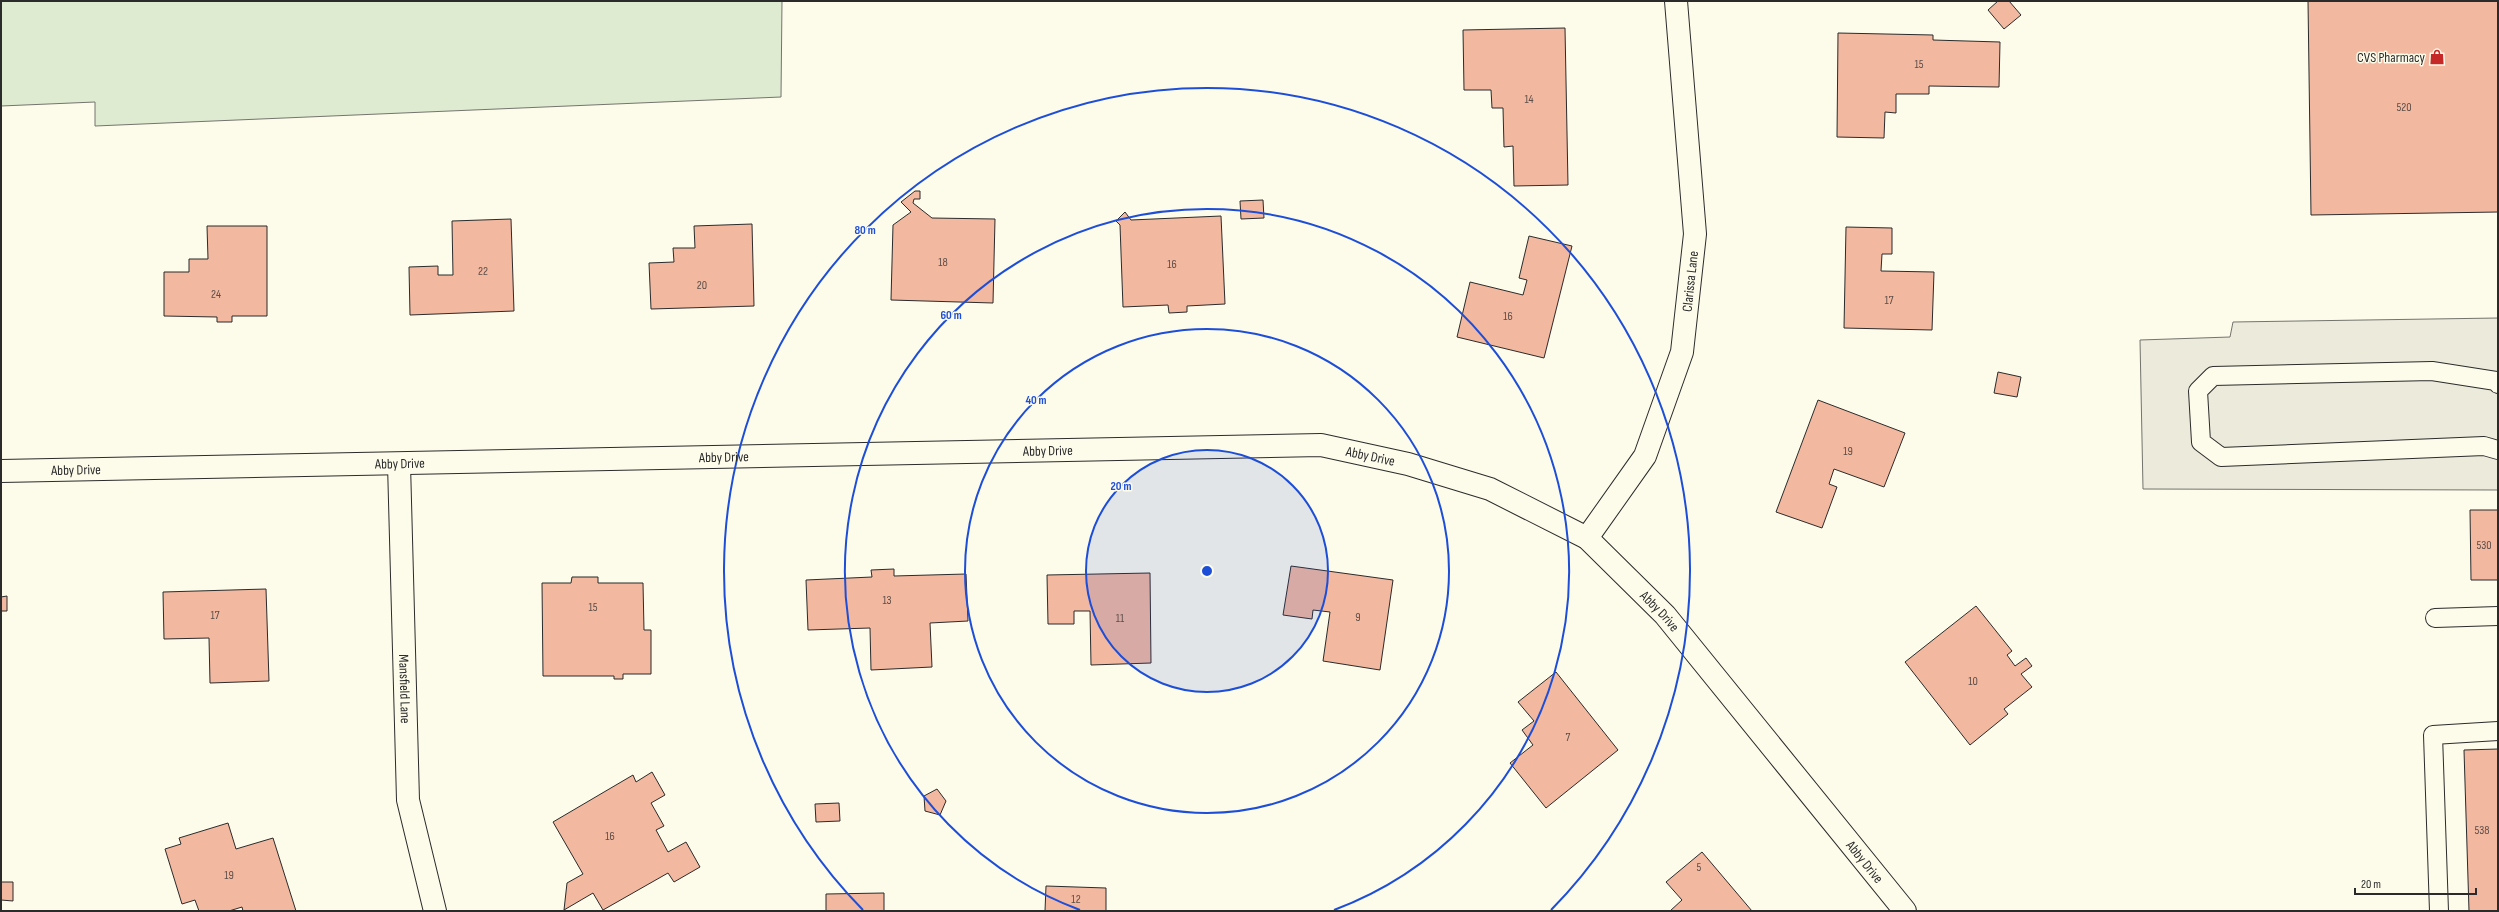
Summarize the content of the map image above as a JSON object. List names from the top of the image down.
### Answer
{
  "streets": {
    "street": ["Clarissa Lane", "Abby Drive", "Mansfield Lane"]
  },
  "crossings": [
    ["Clarissa Lane", "Abby Drive"],
    ["Abby Drive", "Mansfield Lane"]
  ],
  "places": {
    "shop": ["CVS Pharmacy"]
  },
  "house_numbers": [
    "15",
    "14",
    "520",
    "18",
    "16",
    "22",
    "20",
    "24",
    "17",
    "16",
    "19",
    "530",
    "13",
    "15",
    "17",
    "9",
    "11",
    "10",
    "7",
    "538",
    "16",
    "5",
    "19",
    "12"
  ],
  "scale_bar": "20 m",
  "rings": [
    "80 m",
    "60 m",
    "40 m",
    "20 m"
  ]
}
